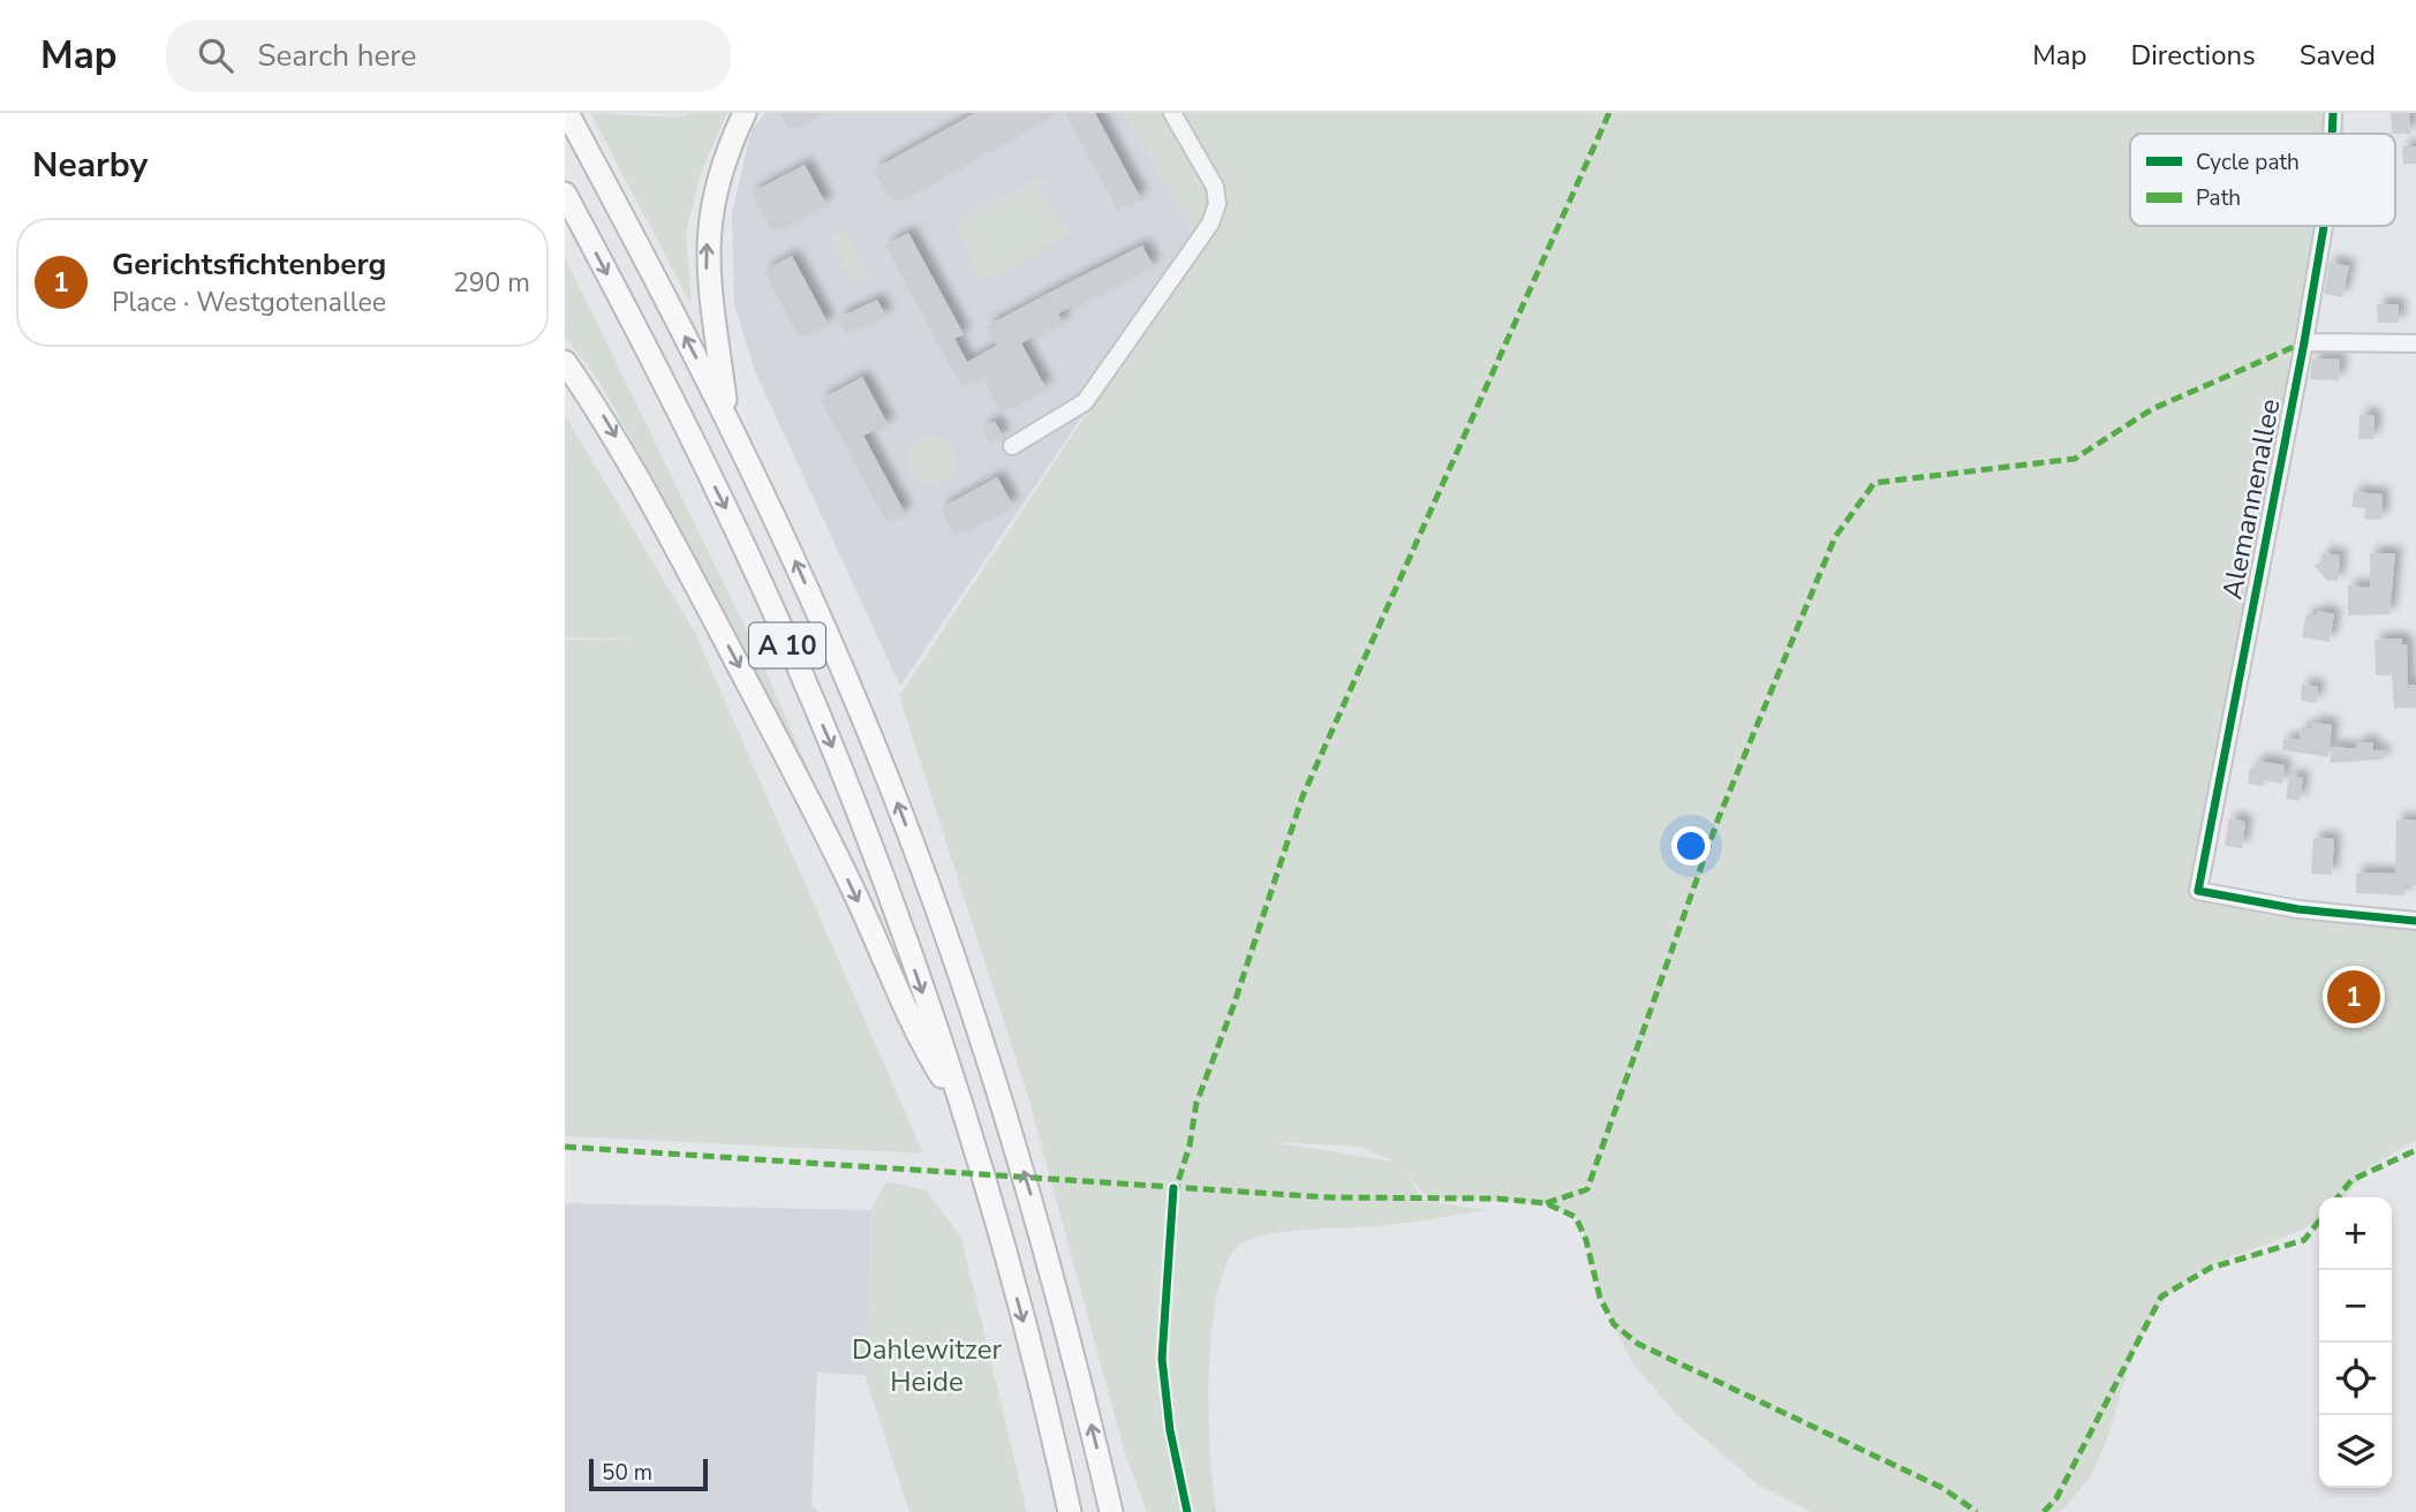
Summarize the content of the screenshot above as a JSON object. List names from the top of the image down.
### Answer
{
  "streets": {
    "highway": ["A 10"],
    "street": ["Alemannenallee"]
  },
  "parks": ["Dahlewitzer Heide"],
  "legend": ["Cycle path", "Path"],
  "scale_bar": "50 m",
  "page": {
    "header": "Map",
    "search": "Search here",
    "nav": ["Map", "Directions", "Saved"],
    "heading": "Nearby",
    "list": [
      {
        "mark": "1",
        "name": "Gerichtsfichtenberg",
        "note": "Place · Westgotenallee",
        "value": "290 m"
      }
    ],
    "pins": "1",
    "map_buttons": ["+", "−"],
    "scale": "50 m"
  }
}
